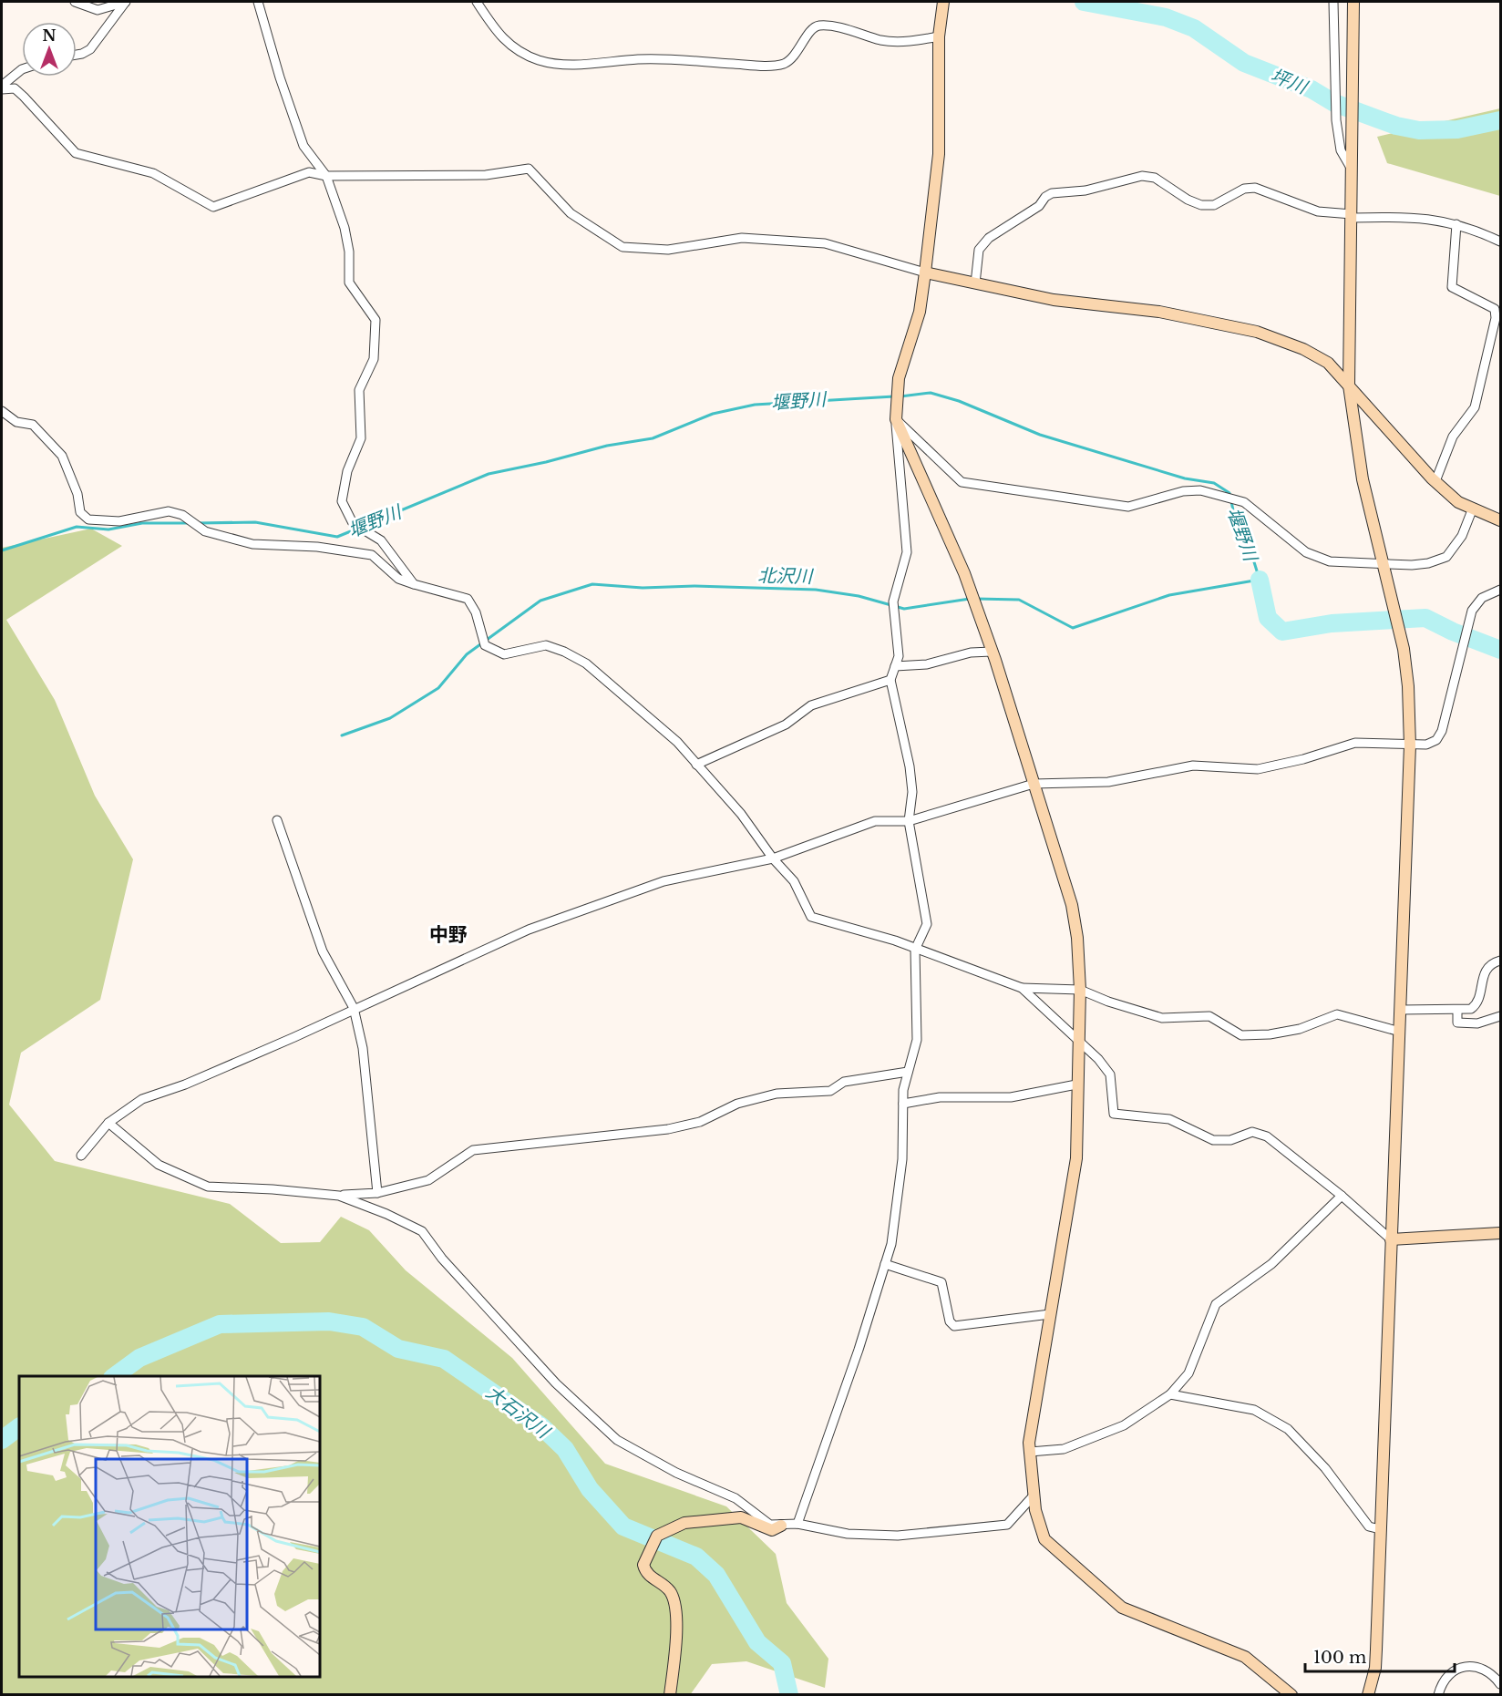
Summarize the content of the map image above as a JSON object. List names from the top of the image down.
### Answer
{
  "districts": ["中野"],
  "water": [
    "坪川",
    "堰野川",
    "北沢川",
    "大石沢川"
  ],
  "scale_bar": "100 m",
  "north": "top"
}
